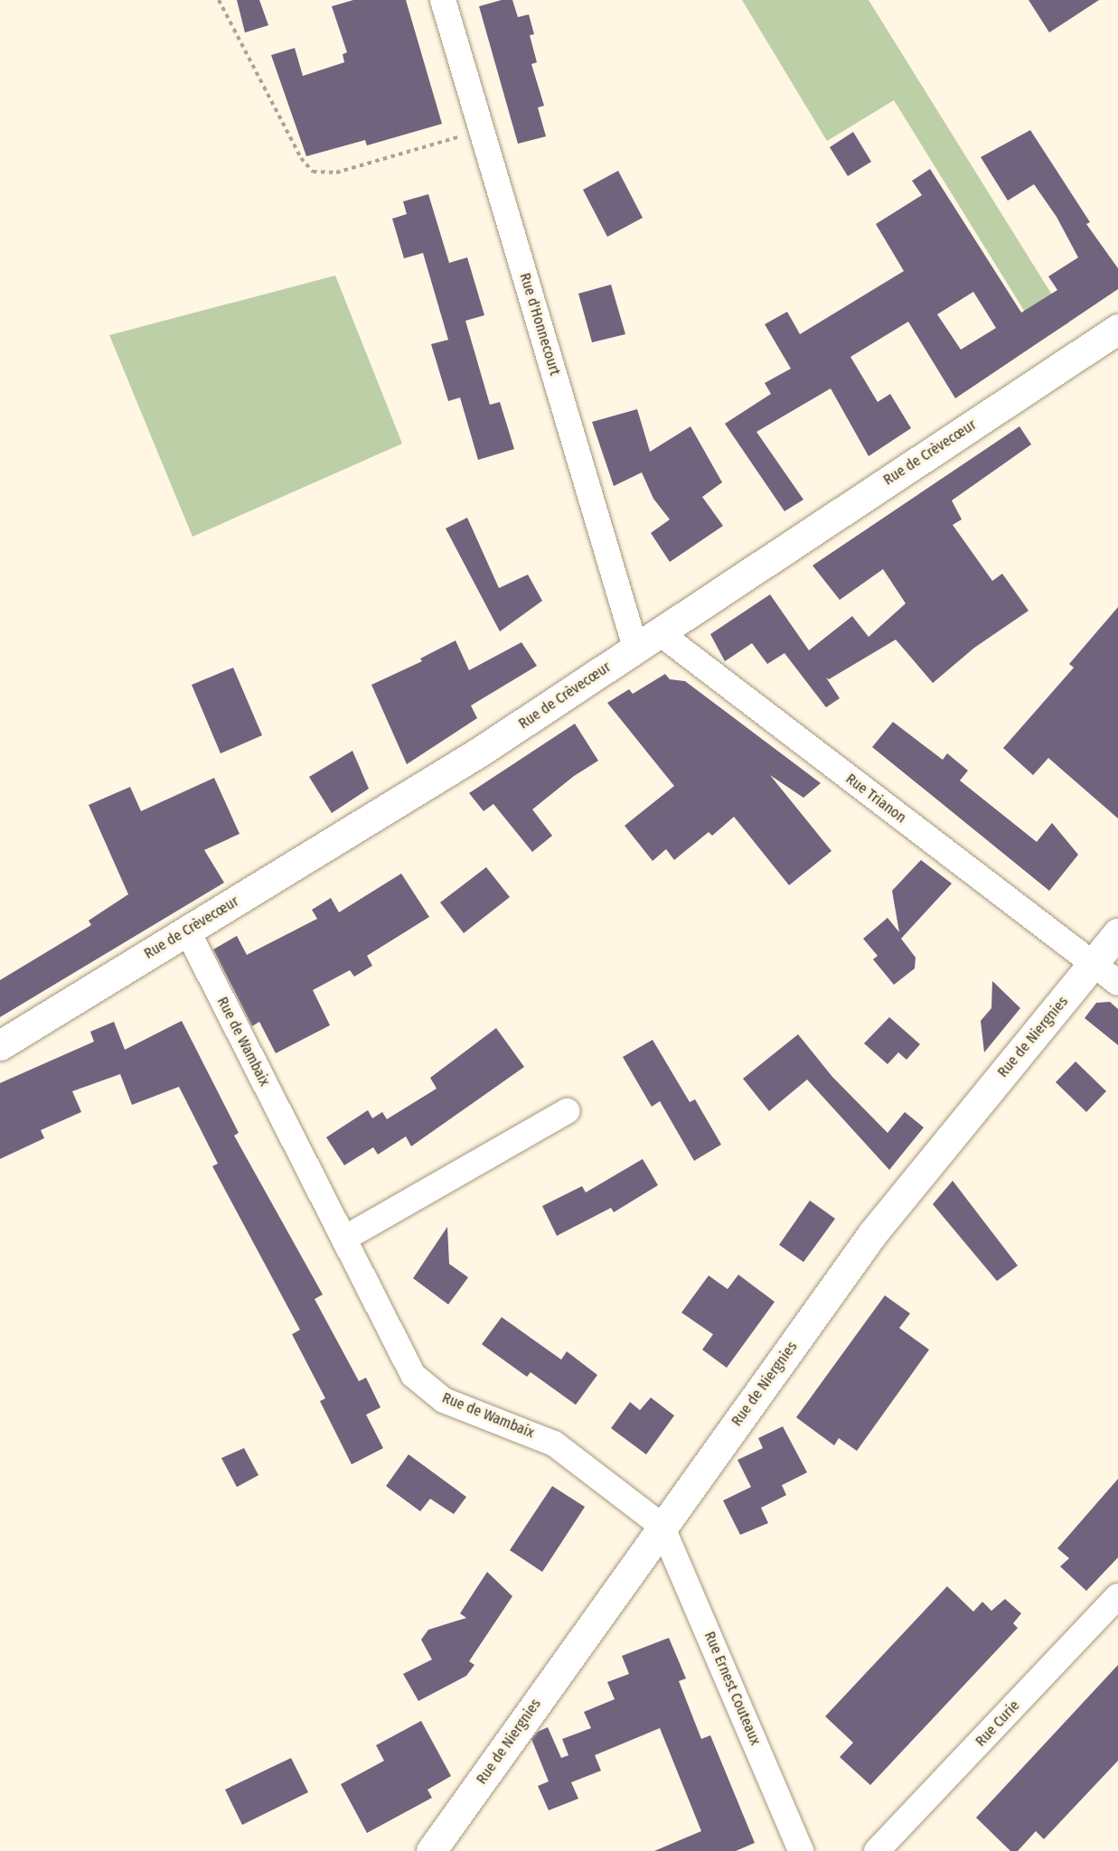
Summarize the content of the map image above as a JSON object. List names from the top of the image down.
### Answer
{
  "streets": {
    "street": [
      "Rue d'Honnecourt",
      "Rue de Crèvecœur",
      "Rue Trianon",
      "Rue de Niergnies",
      "Rue de Wambaix",
      "Rue Ernest Couteaux",
      "Rue Curie"
    ]
  },
  "crossings": [
    ["Rue d'Honnecourt", "Rue de Crèvecœur"],
    ["Rue d'Honnecourt", "Rue Trianon"],
    ["Rue de Crèvecœur", "Rue Trianon"],
    ["Rue de Crèvecœur", "Rue de Wambaix"],
    ["Rue Trianon", "Rue de Niergnies"],
    ["Rue de Niergnies", "Rue de Wambaix"],
    ["Rue de Niergnies", "Rue Ernest Couteaux"],
    ["Rue de Wambaix", "Rue Ernest Couteaux"]
  ]
}
